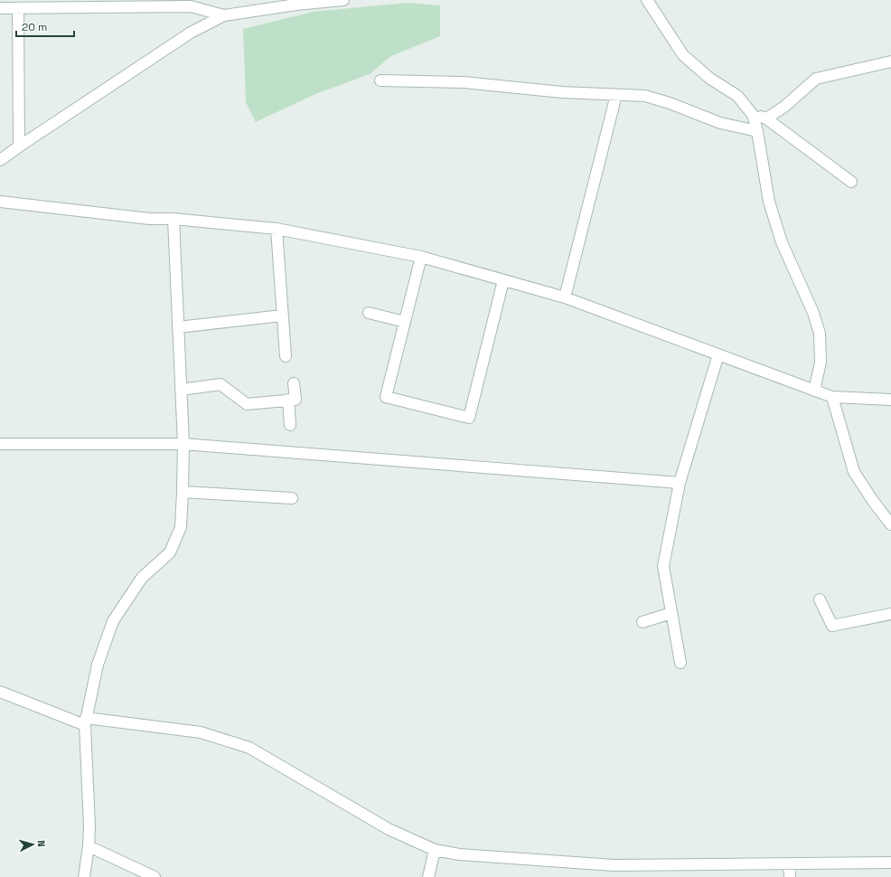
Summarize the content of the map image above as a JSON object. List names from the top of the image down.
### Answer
{
  "scale_bar": "20 m",
  "north": "right"
}
